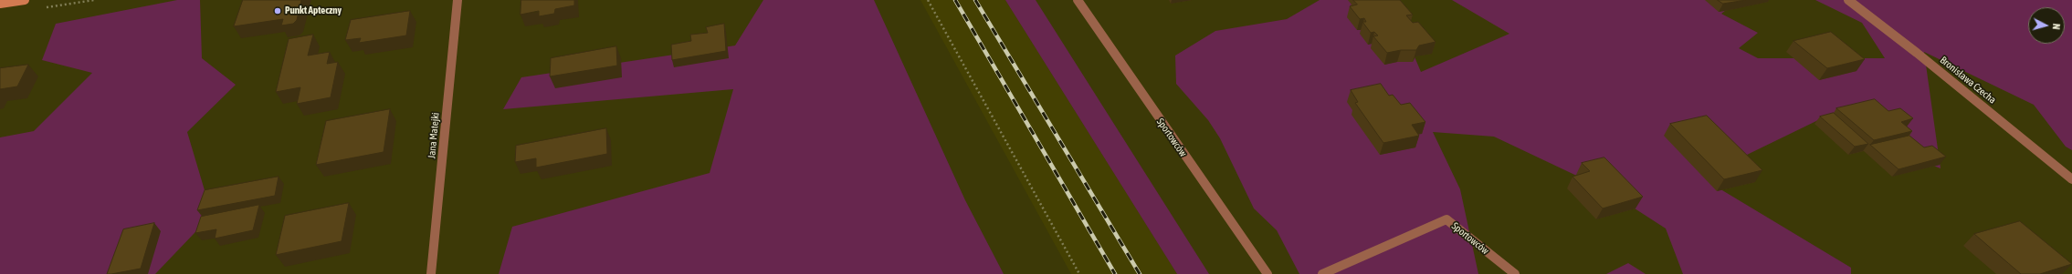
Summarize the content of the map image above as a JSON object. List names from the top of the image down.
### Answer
{
  "streets": {
    "street": ["Bronisława Czecha", "Jana Matejki", "Sportowców"]
  },
  "places": ["Punkt Apteczny"],
  "north": "right"
}
